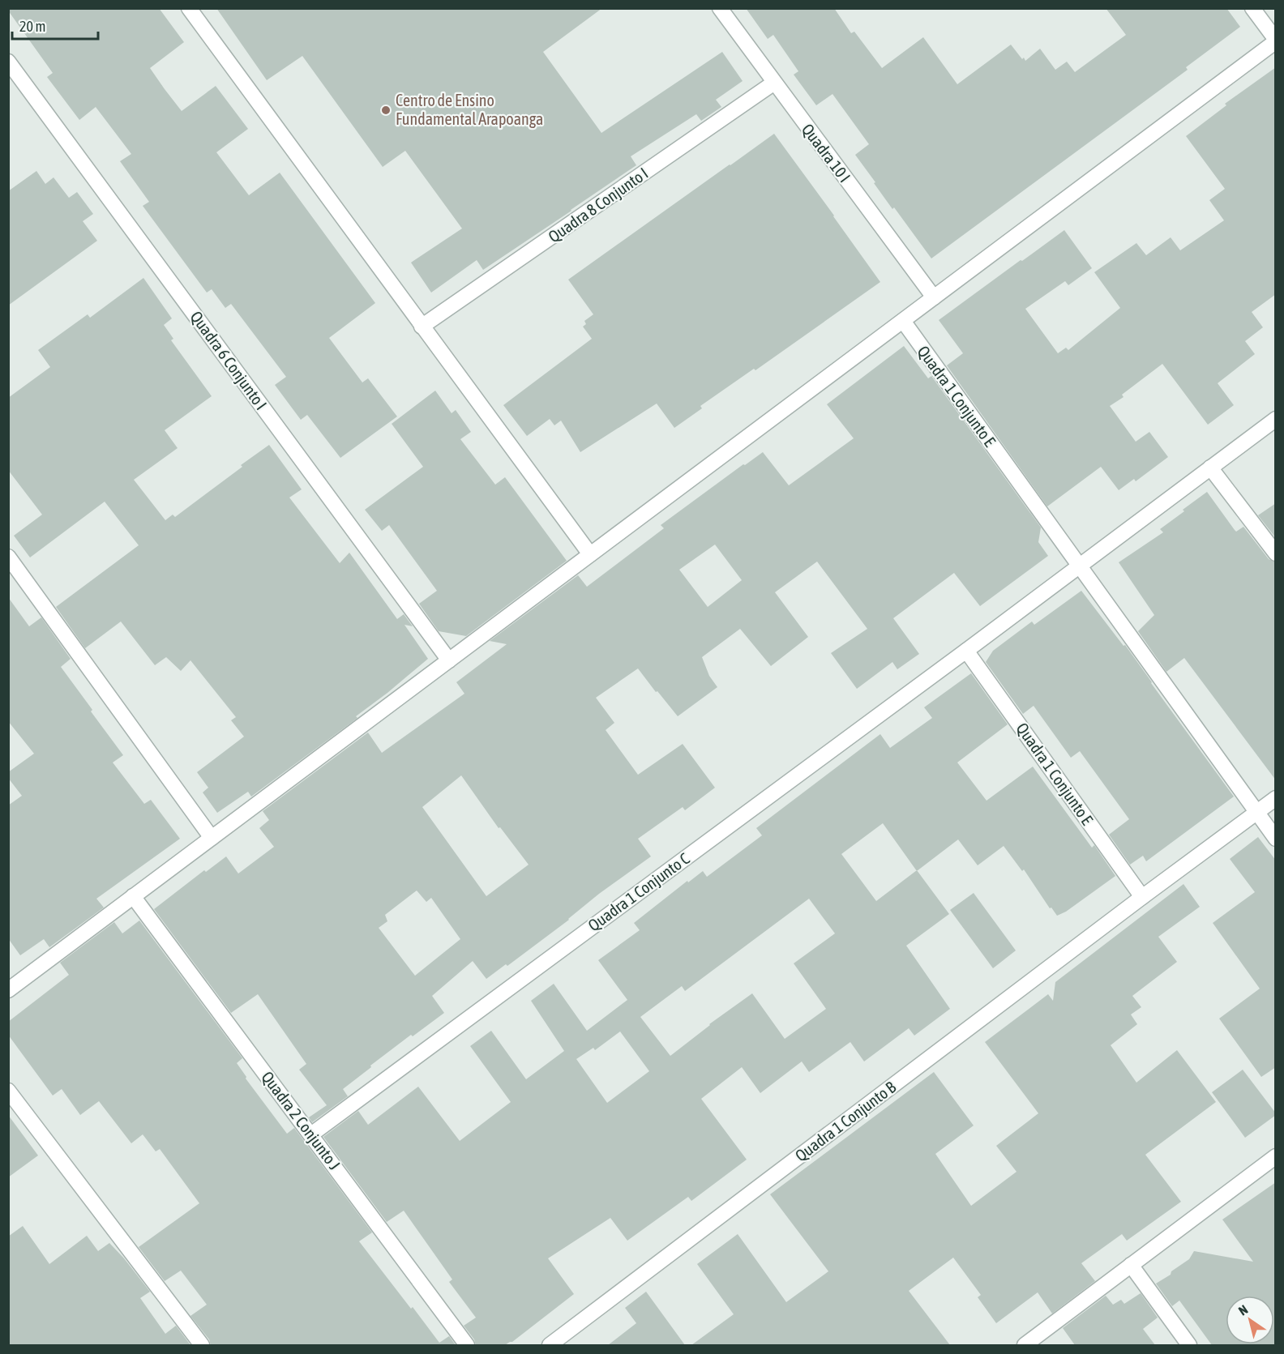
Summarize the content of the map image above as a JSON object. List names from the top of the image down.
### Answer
{
  "streets": {
    "street": [
      "Quadra 10 I",
      "Quadra 8 Conjunto I",
      "Quadra 6 Conjunto I",
      "Quadra 1 Conjunto E",
      "Quadra 1 Conjunto C",
      "Quadra 2 Conjunto J",
      "Quadra 1 Conjunto B"
    ]
  },
  "crossings": [
    ["Quadra 10 I", "Quadra 8 Conjunto I"],
    ["Quadra 1 Conjunto E", "Quadra 1 Conjunto C"],
    ["Quadra 1 Conjunto E", "Quadra 1 Conjunto B"],
    ["Quadra 1 Conjunto C", "Quadra 2 Conjunto J"]
  ],
  "places": ["Centro de Ensino Fundamental Arapoanga"],
  "scale_bar": "20 m",
  "north": "top left"
}
